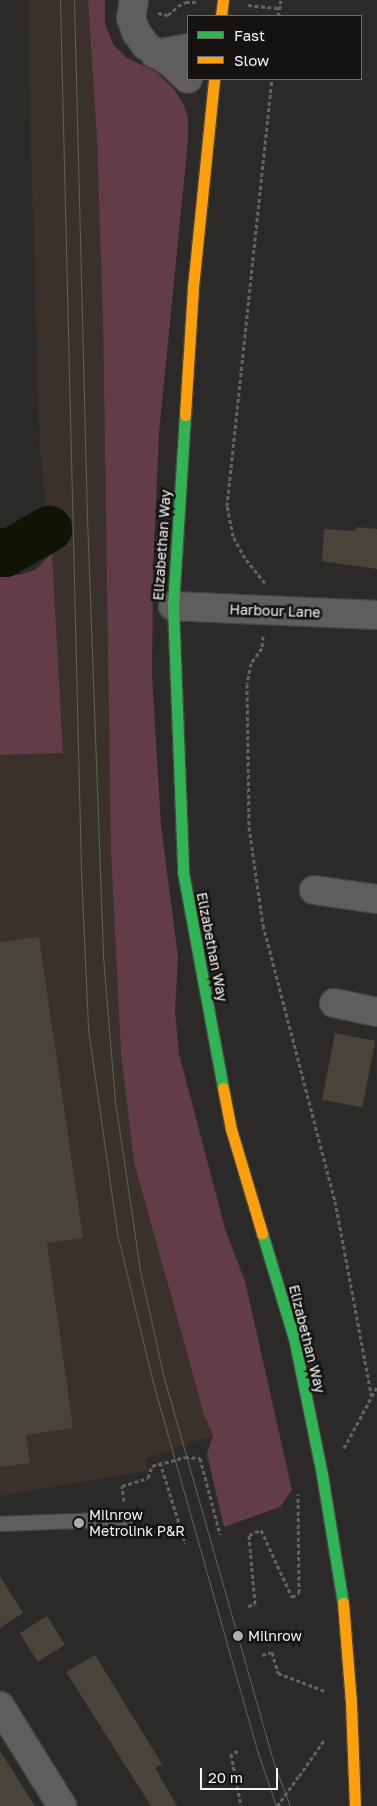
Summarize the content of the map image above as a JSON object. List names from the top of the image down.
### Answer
{
  "streets": {
    "main road": ["Elizabethan Way"],
    "street": ["Harbour Lane"]
  },
  "crossings": [
    ["Elizabethan Way", "Harbour Lane"]
  ],
  "places": ["Milnrow Metrolink P&R", "Milnrow"],
  "legend": ["Fast", "Slow"],
  "scale_bar": "20 m"
}
